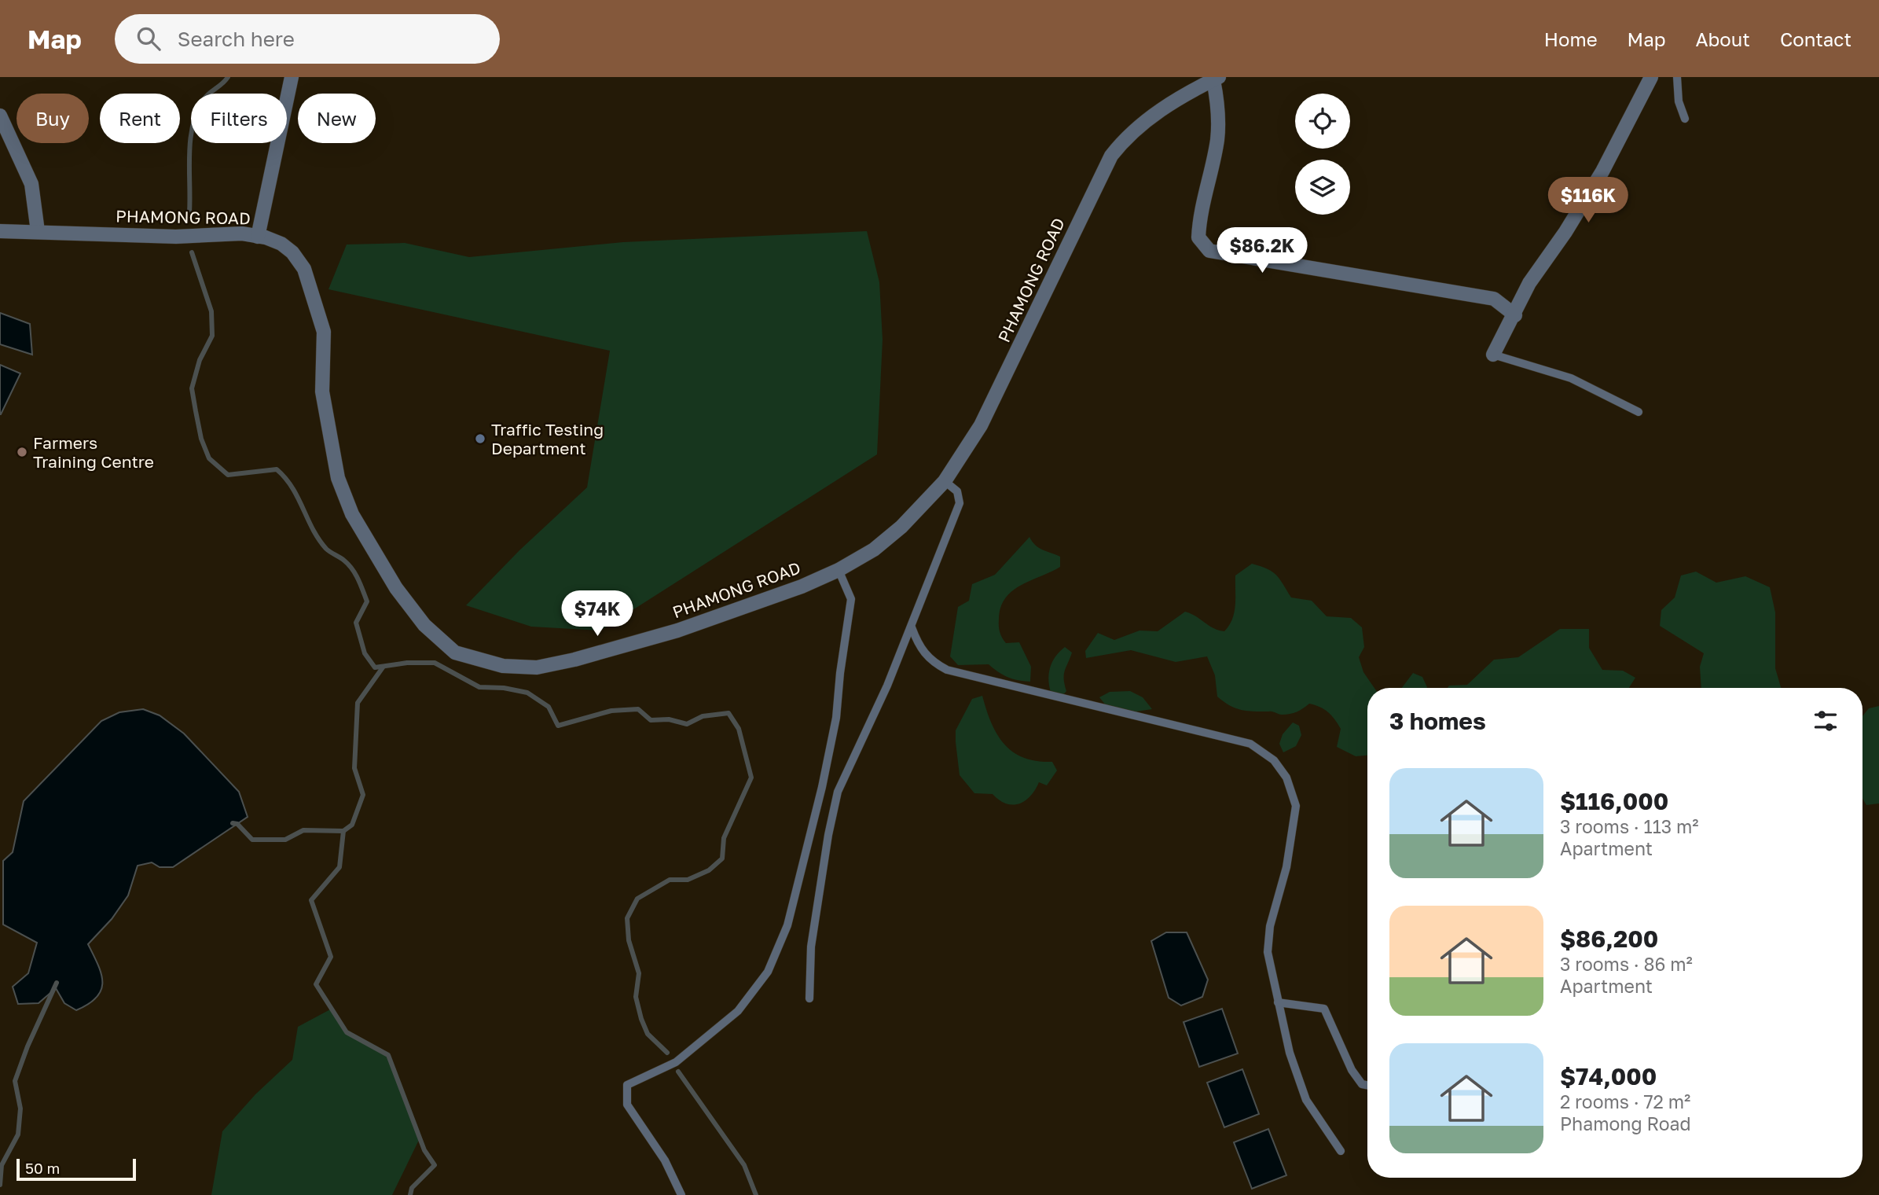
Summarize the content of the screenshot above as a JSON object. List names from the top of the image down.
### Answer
{
  "streets": {
    "street": ["PHAMONG ROAD"]
  },
  "places": ["Traffic Testing Department", "Farmers Training Centre"],
  "scale_bar": "50 m",
  "page": {
    "header": "Map",
    "search": "Search here",
    "nav": [
      "Home",
      "Map",
      "About",
      "Contact"
    ],
    "chip": [
      "Buy",
      "Rent",
      "Filters",
      "New"
    ],
    "price": ["$116K", "$86.2K", "$74K"],
    "heading": "3 homes",
    "list": [
      {
        "name": "$116,000",
        "note": "3 rooms · 113 m² · Apartment"
      },
      {
        "name": "$86,200",
        "note": "3 rooms · 86 m² · Apartment"
      },
      {
        "name": "$74,000",
        "note": "2 rooms · 72 m² · Phamong Road"
      }
    ],
    "scale": "50 m"
  }
}
